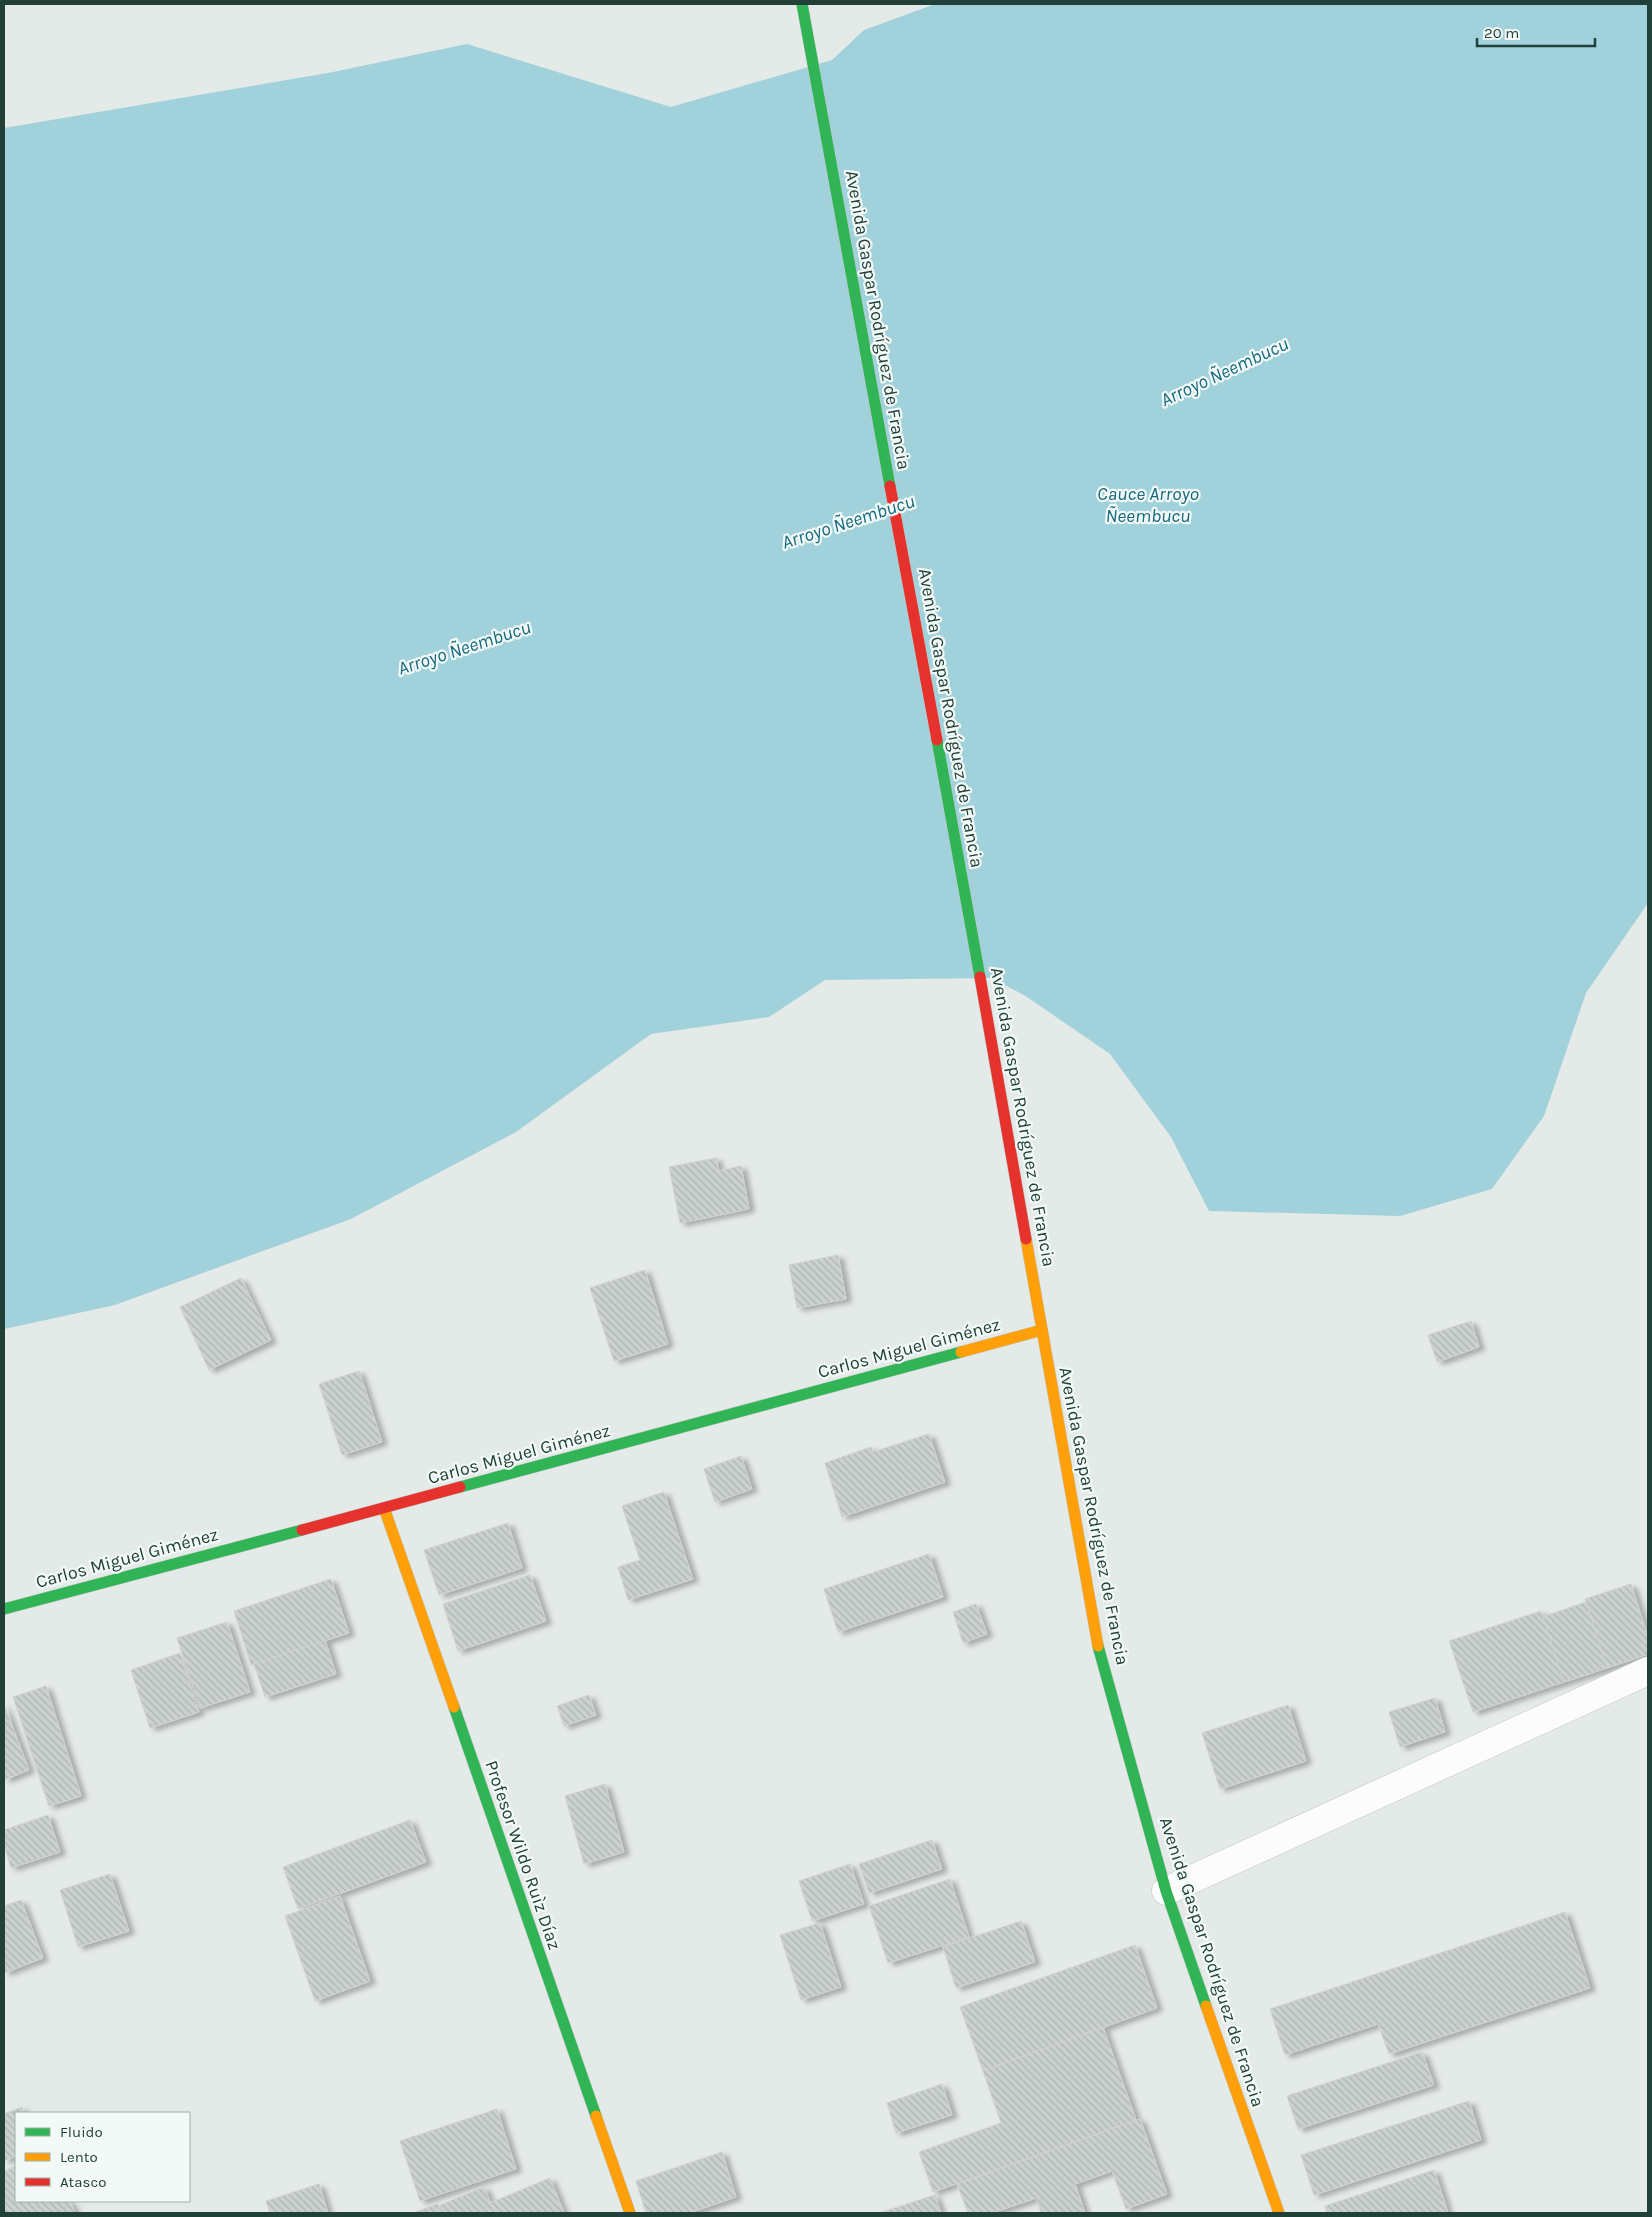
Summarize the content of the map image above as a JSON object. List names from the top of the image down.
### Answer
{
  "streets": {
    "main road": ["Avenida Gaspar Rodríguez de Francia", "Carlos Miguel Giménez", "Profesor Wildo Ruìz Díaz"]
  },
  "crossings": [
    ["Avenida Gaspar Rodríguez de Francia", "Carlos Miguel Giménez"],
    ["Carlos Miguel Giménez", "Profesor Wildo Ruìz Díaz"]
  ],
  "water": ["Arroyo Ñeembucu", "Cauce Arroyo Ñeembucu"],
  "legend": ["Fluido", "Lento", "Atasco"],
  "scale_bar": "20 m"
}
